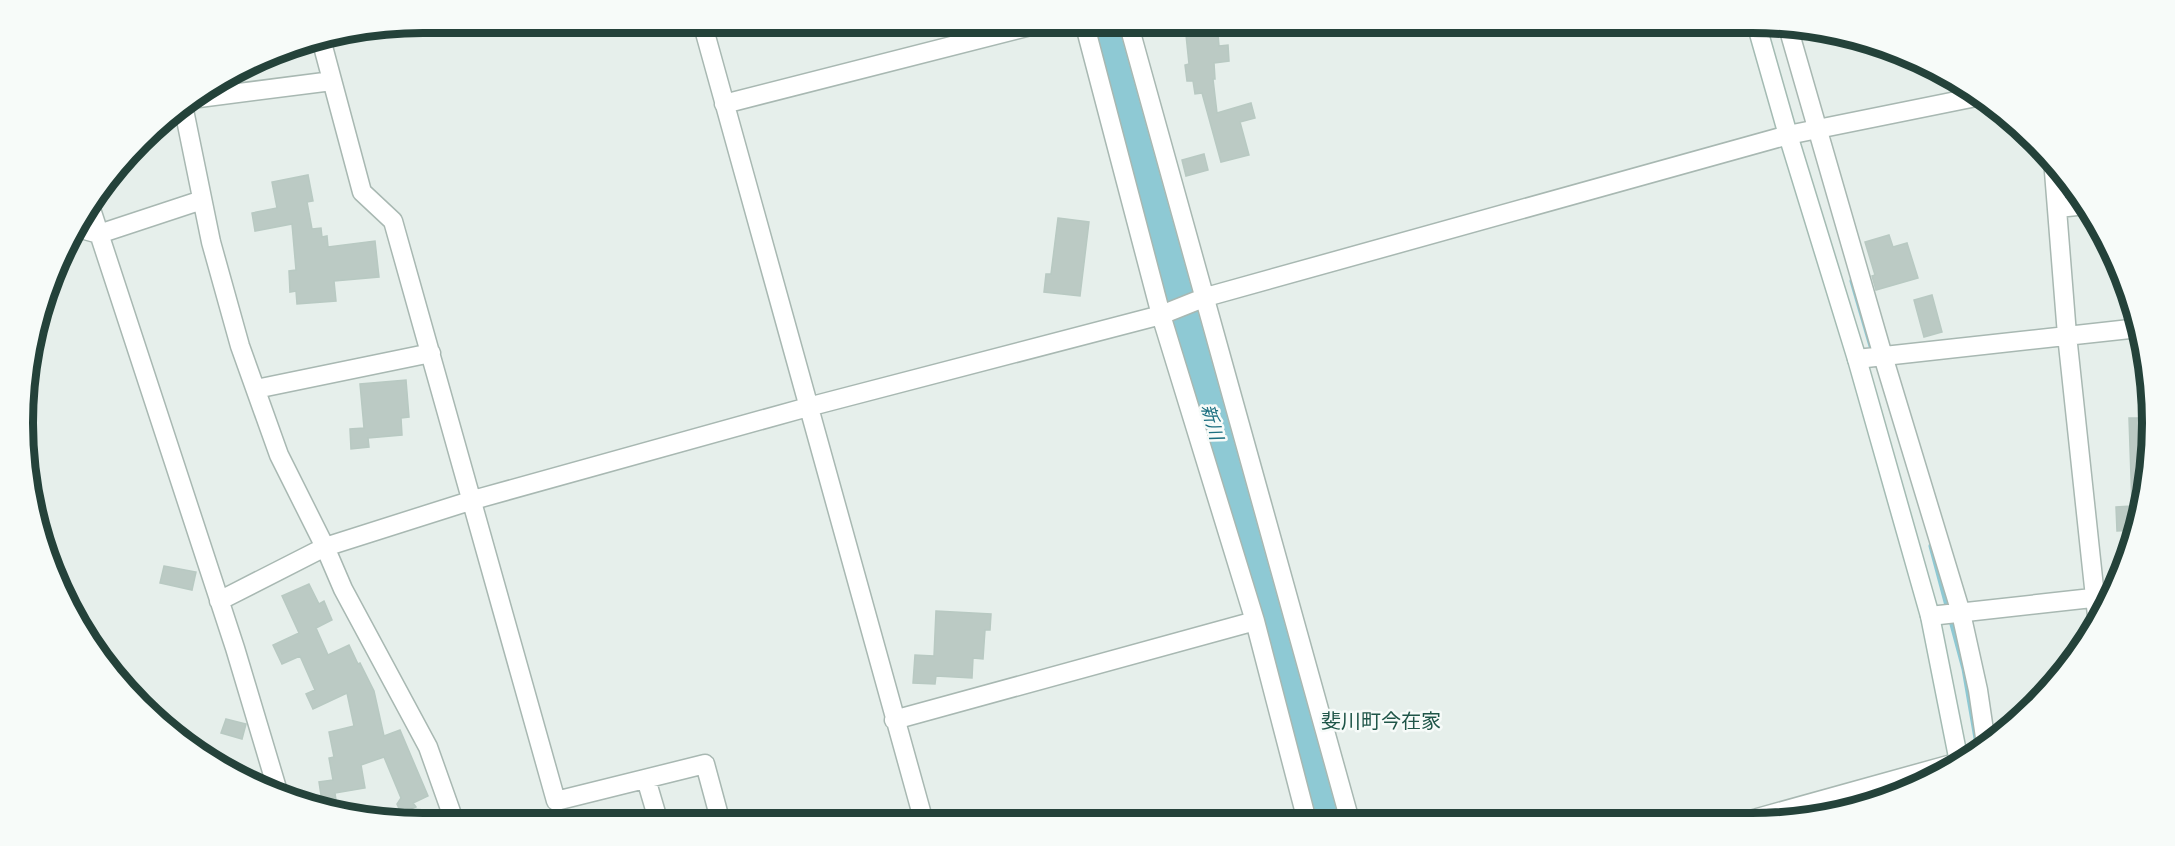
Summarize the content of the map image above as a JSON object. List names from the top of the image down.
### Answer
{
  "districts": ["斐川町今在家"],
  "water": ["新川"]
}
